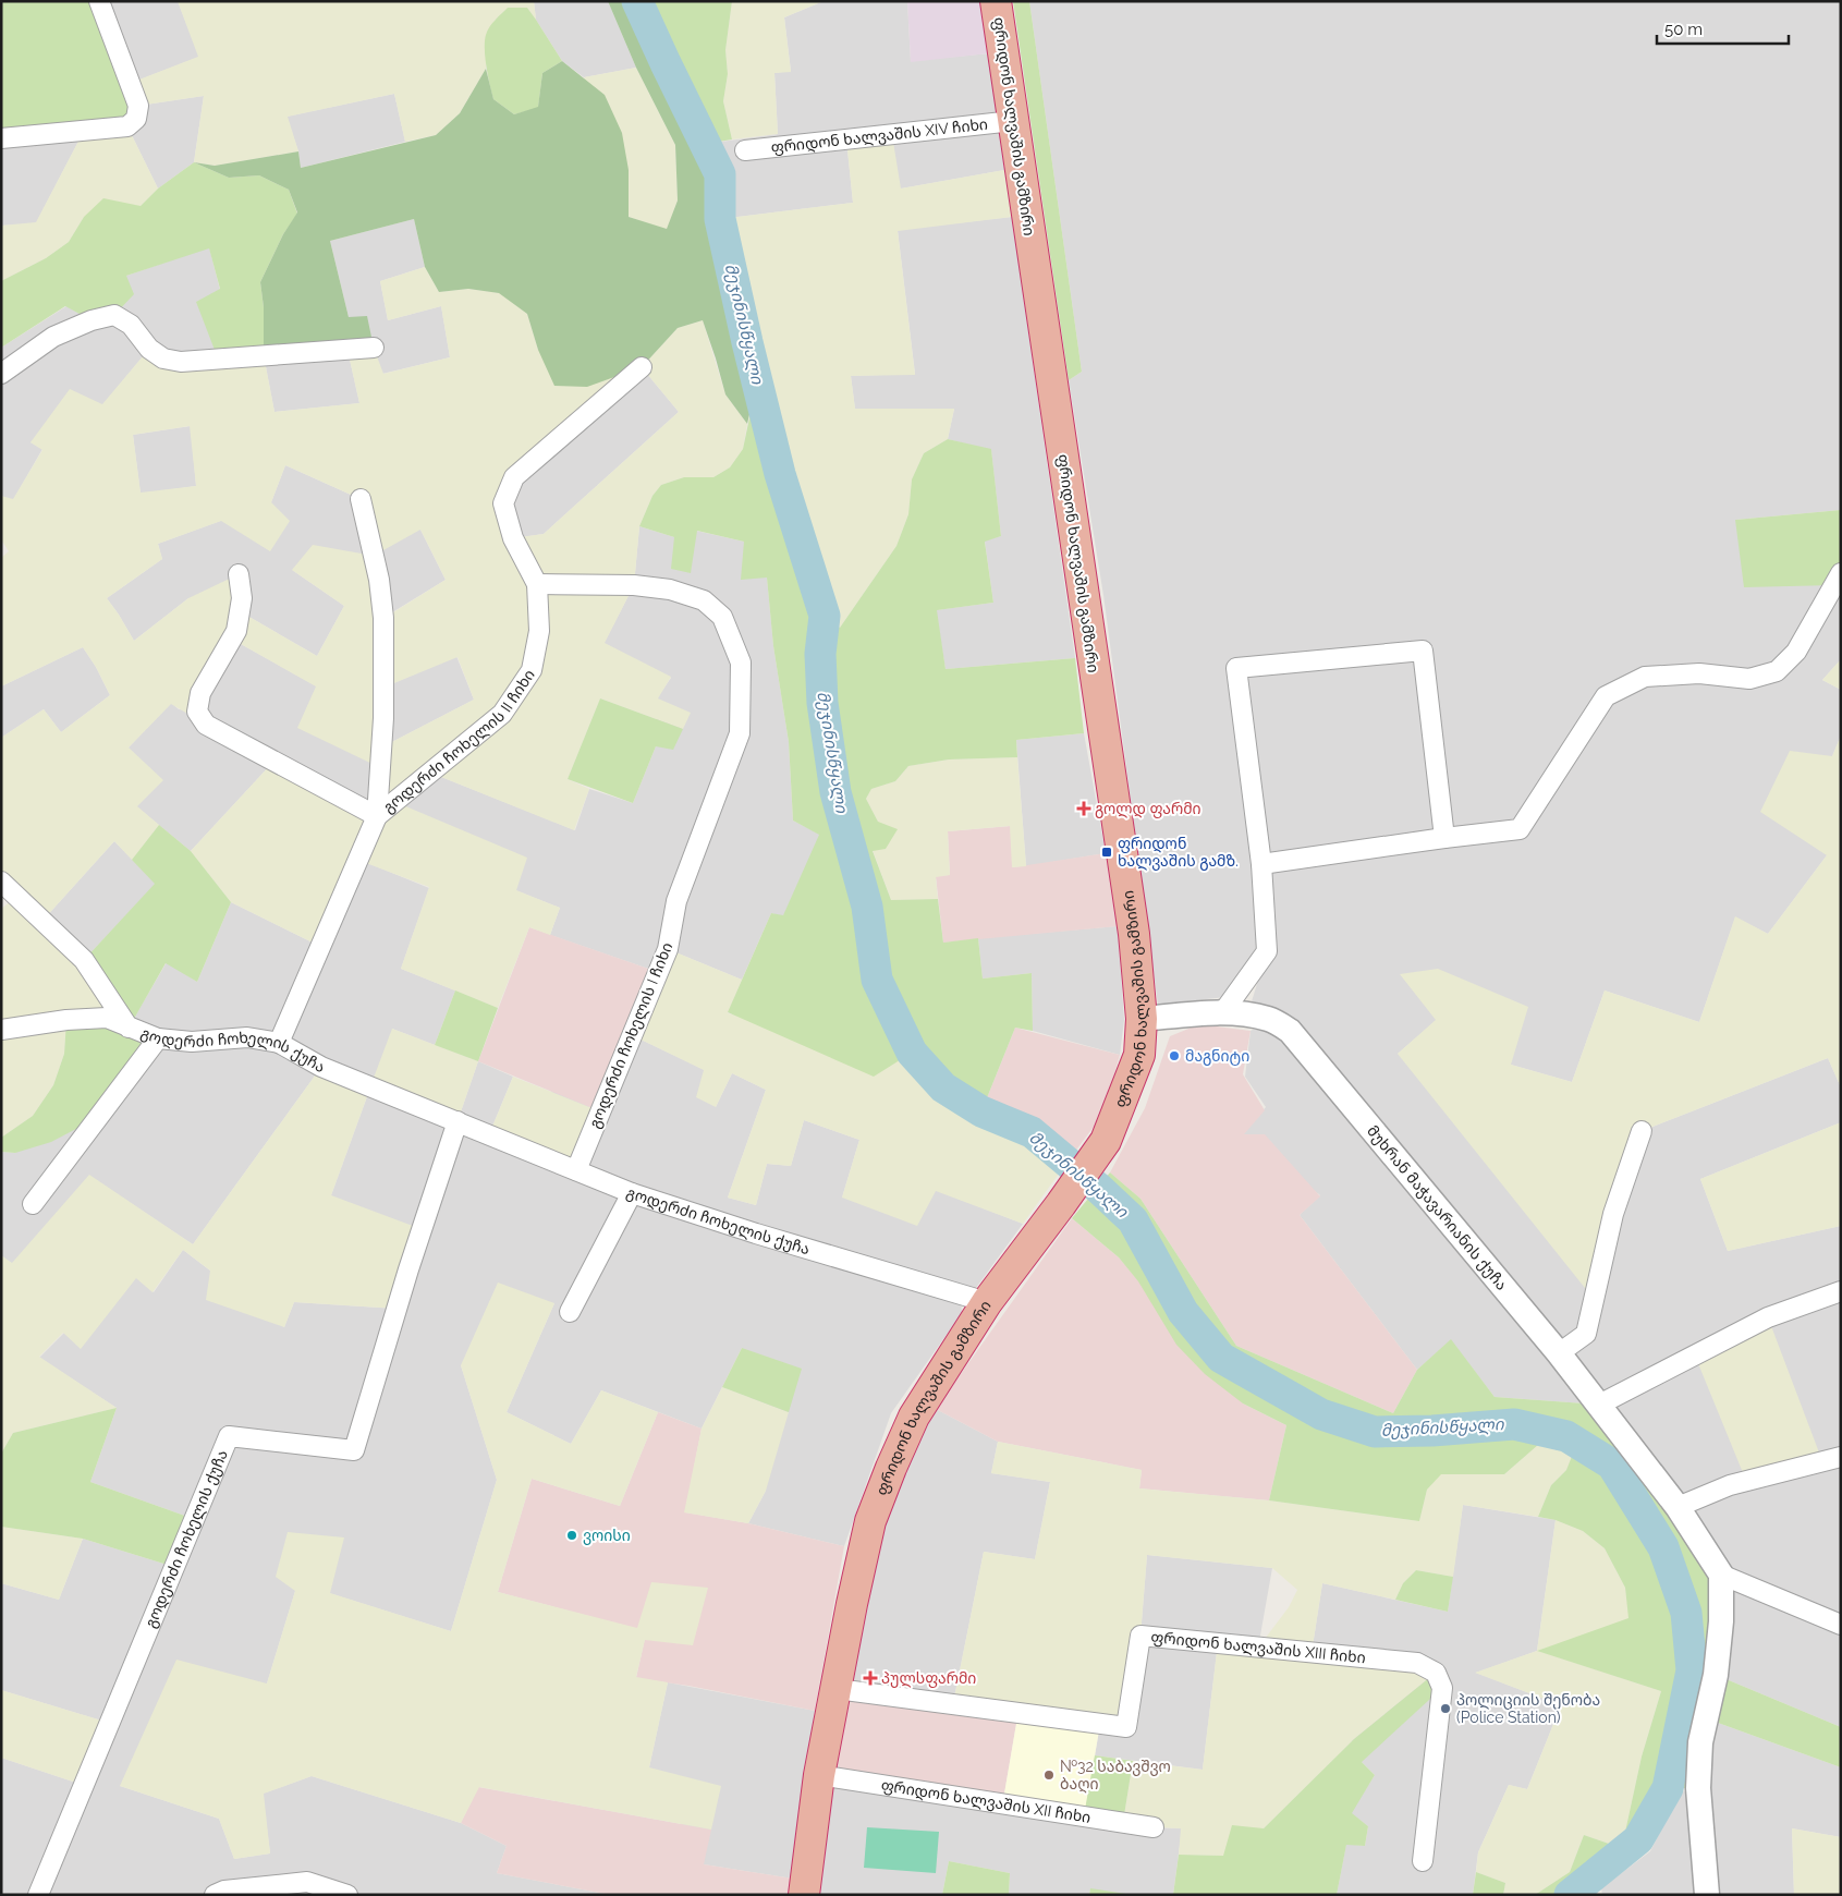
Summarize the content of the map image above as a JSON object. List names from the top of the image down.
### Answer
{
  "streets": {
    "highway": ["ფრიდონ ხალვაშის გამზირი"],
    "street": [
      "ფრიდონ ხალვაშის XIV ჩიხი",
      "გოდერძი ჩოხელის II ჩიხი",
      "გოდერძი ჩოხელის I ჩიხი",
      "გოდერძი ჩოხელის ქუჩა",
      "მუხრან მაჭავარიანის ქუჩა",
      "ფრიდონ ხალვაშის XIII ჩიხი",
      "ფრიდონ ხალვაშის XII ჩიხი"
    ]
  },
  "crossings": [
    ["ფრიდონ ხალვაშის გამზირი", "ფრიდონ ხალვაშის XIV ჩიხი"],
    ["ფრიდონ ხალვაშის გამზირი", "გოდერძი ჩოხელის ქუჩა"],
    ["ფრიდონ ხალვაშის გამზირი", "მუხრან მაჭავარიანის ქუჩა"],
    ["ფრიდონ ხალვაშის გამზირი", "ფრიდონ ხალვაშის XIII ჩიხი"],
    ["ფრიდონ ხალვაშის გამზირი", "ფრიდონ ხალვაშის XII ჩიხი"],
    ["გოდერძი ჩოხელის II ჩიხი", "გოდერძი ჩოხელის I ჩიხი"],
    ["გოდერძი ჩოხელის II ჩიხი", "გოდერძი ჩოხელის ქუჩა"],
    ["გოდერძი ჩოხელის I ჩიხი", "გოდერძი ჩოხელის ქუჩა"]
  ],
  "water": ["მეჯინისწყალი"],
  "places": {
    "health": ["გოლდ ფარმი", "პულსფარმი"],
    "transit": ["ფრიდონ ხალვაშის გამზ."],
    "other": [
      "მაგნიტი",
      "ვოისი",
      "პოლიციის შენობა (Police Station)",
      "№32 საბავშვო ბაღი"
    ]
  },
  "scale_bar": "50 m"
}
